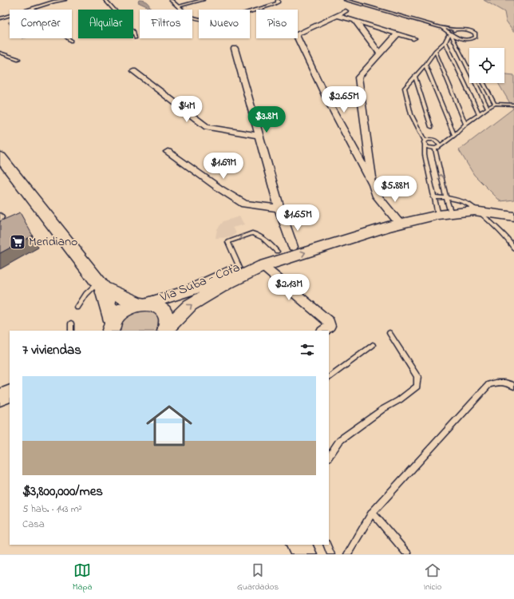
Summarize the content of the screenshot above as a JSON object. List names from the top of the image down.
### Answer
{
  "streets": {
    "main road": ["Vía Suba - Cota"]
  },
  "places": {
    "supermarket": ["Meridiano"]
  },
  "page": {
    "chip": [
      "Comprar",
      "Alquilar",
      "Filtros",
      "Nuevo",
      "Piso"
    ],
    "price": [
      "$2.65M",
      "$4M",
      "$3.8M",
      "$1.69M",
      "$5.88M",
      "$1.65M",
      "$2.13M"
    ],
    "heading": "7 viviendas",
    "list": [
      {
        "name": "$3,800,000/mes",
        "note": "5 hab. · 143 m² · Casa"
      }
    ],
    "tabs": ["Mapa", "Guardados", "Inicio"]
  }
}
